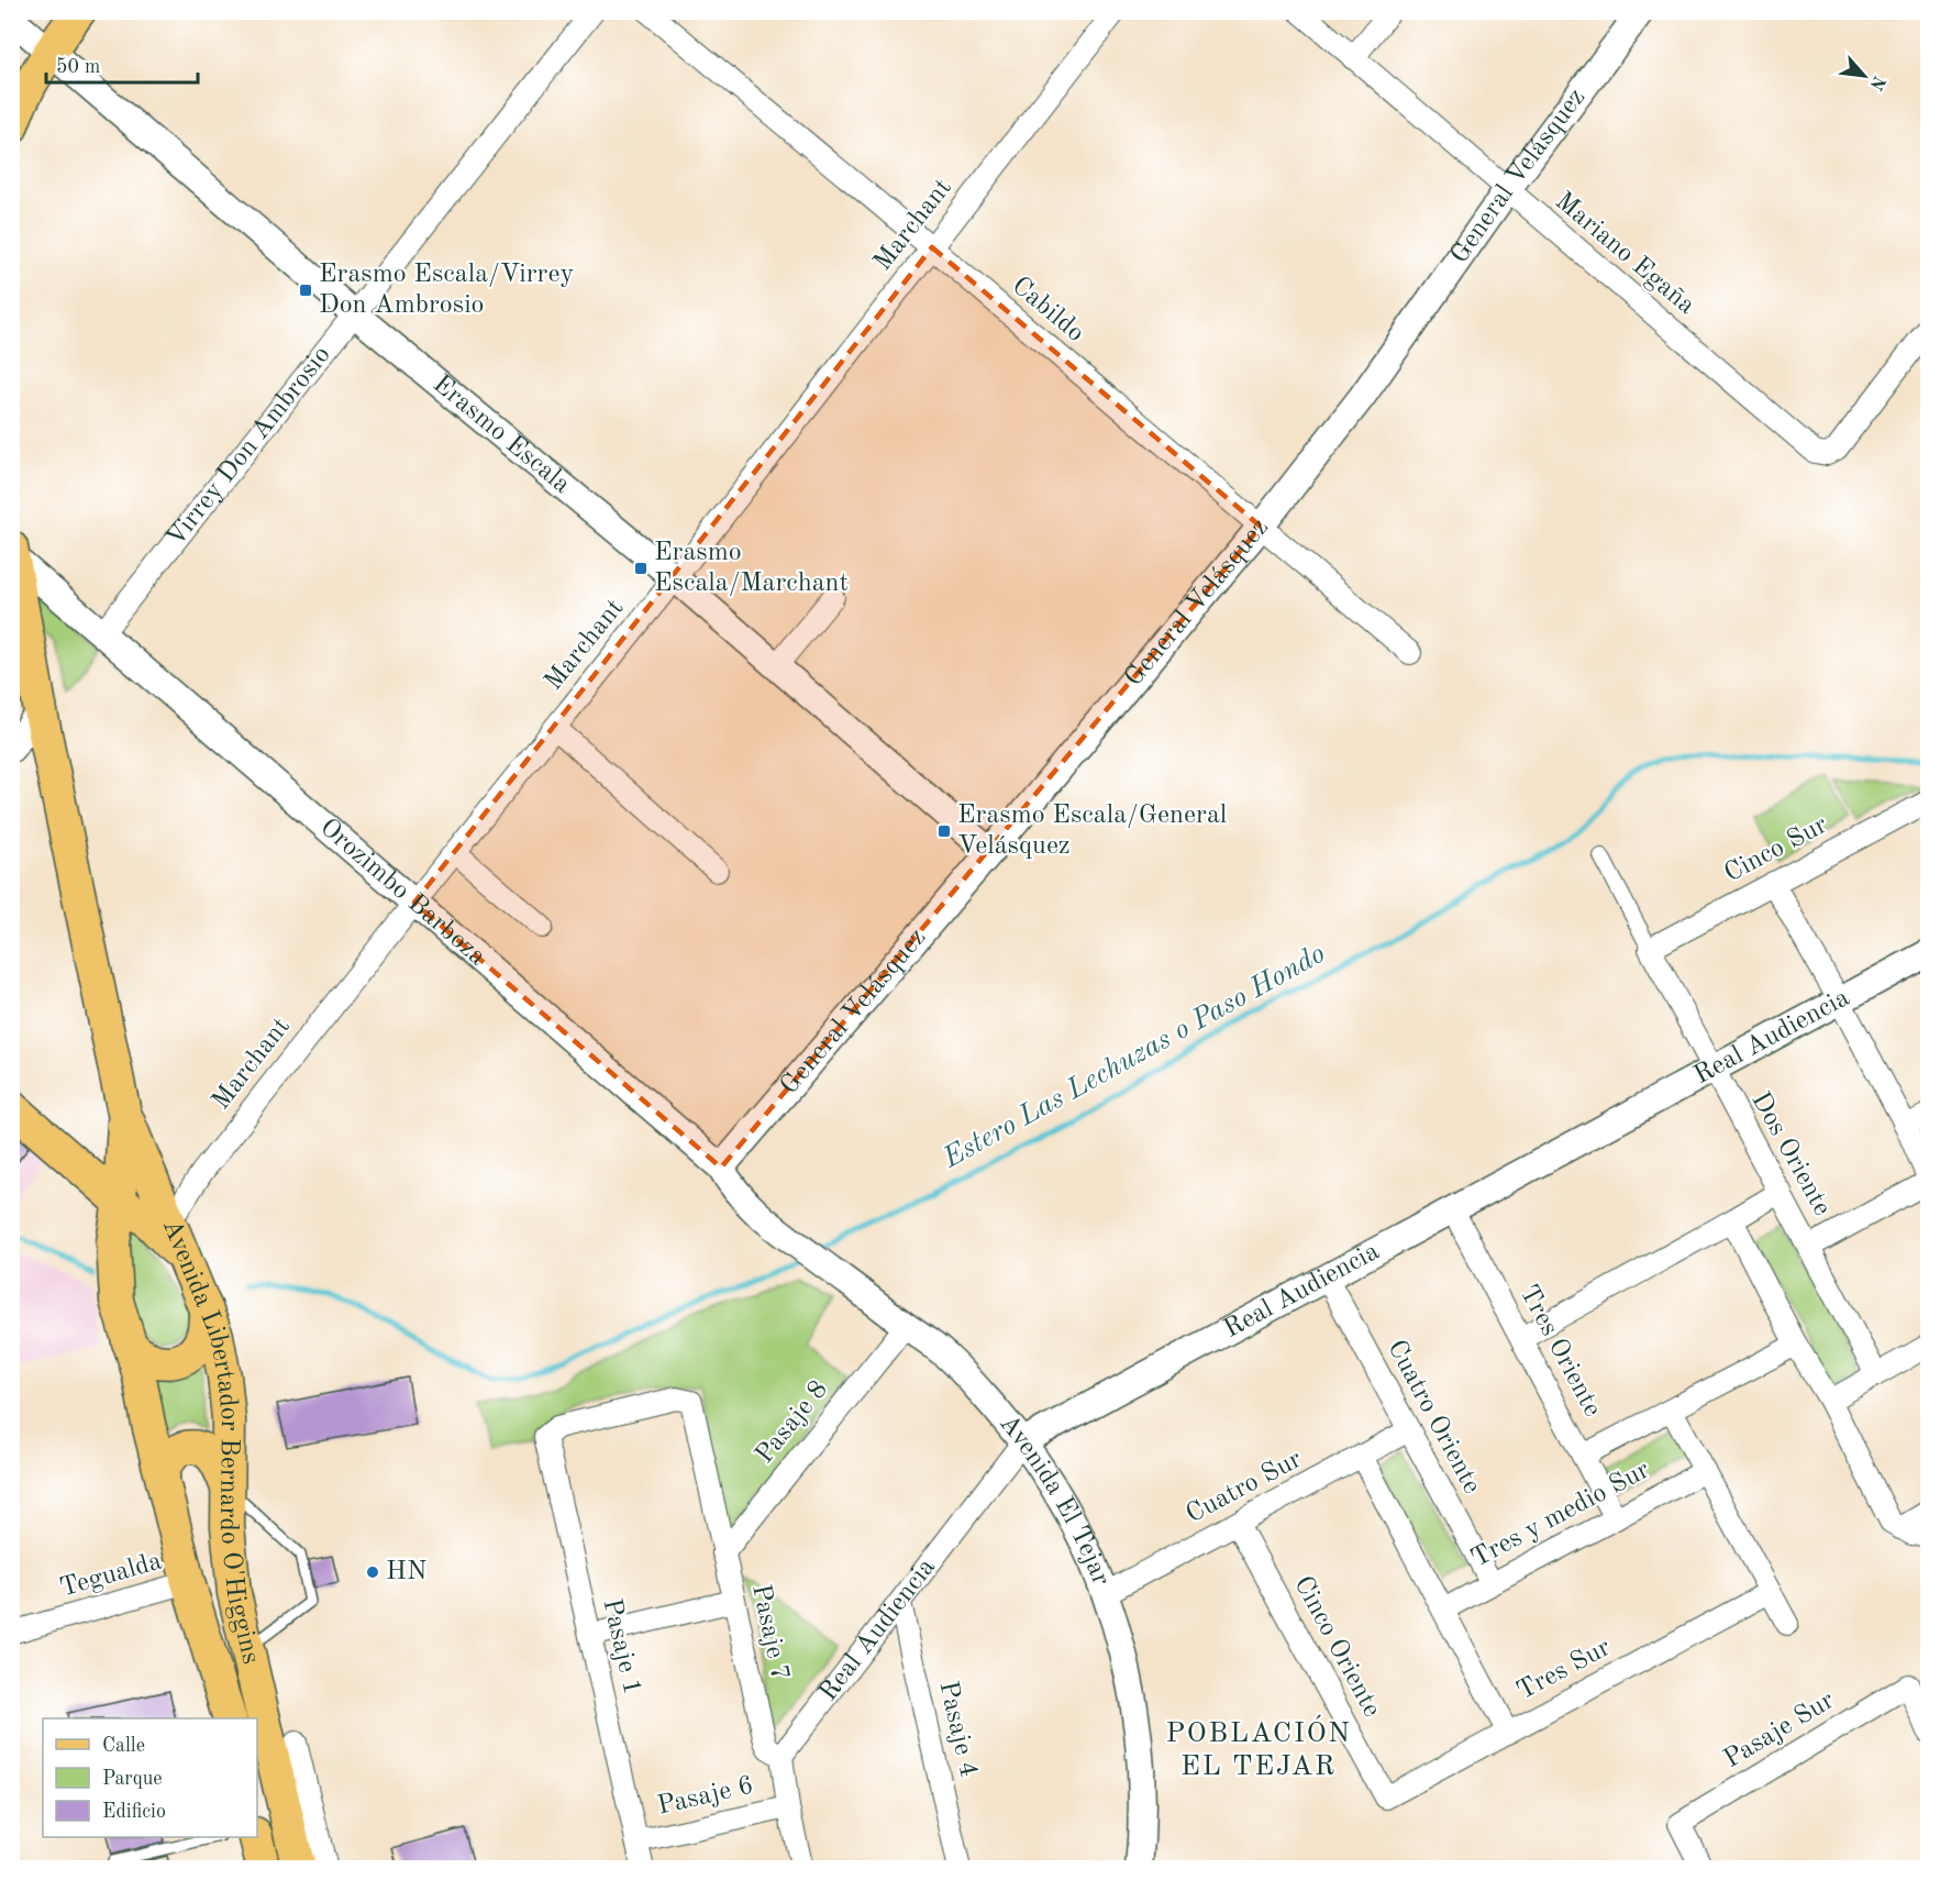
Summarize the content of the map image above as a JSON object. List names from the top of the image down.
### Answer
{
  "streets": {
    "main road": ["Avenida Libertador Bernardo O'Higgins"],
    "street": [
      "General Velásquez",
      "Marchant",
      "Mariano Egaña",
      "Cabildo",
      "Erasmo Escala",
      "Virrey Don Ambrosio",
      "Cinco Sur",
      "Orozimbo Barboza",
      "Real Audiencia",
      "Dos Oriente",
      "Tres Oriente",
      "Cuatro Oriente",
      "Pasaje 8",
      "Cuatro Sur",
      "Avenida El Tejar",
      "Tres y medio Sur",
      "Tegualda",
      "Pasaje 7",
      "Pasaje 1",
      "Cinco Oriente",
      "Tres Sur",
      "Pasaje 4",
      "Pasaje Sur",
      "Pasaje 6"
    ]
  },
  "crossings": [
    ["General Velásquez", "Mariano Egaña"],
    ["General Velásquez", "Cabildo"],
    ["General Velásquez", "Erasmo Escala"],
    ["General Velásquez", "Orozimbo Barboza"],
    ["Marchant", "Cabildo"],
    ["Marchant", "Erasmo Escala"],
    ["Marchant", "Orozimbo Barboza"],
    ["Marchant", "Avenida Libertador Bernardo O'Higgins"],
    ["Erasmo Escala", "Virrey Don Ambrosio"],
    ["Virrey Don Ambrosio", "Orozimbo Barboza"],
    ["Cinco Sur", "Dos Oriente"],
    ["Orozimbo Barboza", "Avenida Libertador Bernardo O'Higgins"],
    ["Orozimbo Barboza", "Avenida El Tejar"],
    ["Real Audiencia", "Dos Oriente"],
    ["Real Audiencia", "Tres Oriente"],
    ["Real Audiencia", "Cuatro Oriente"],
    ["Real Audiencia", "Avenida El Tejar"],
    ["Real Audiencia", "Pasaje 7"],
    ["Real Audiencia", "Pasaje 4"],
    ["Tres Oriente", "Tres y medio Sur"],
    ["Cuatro Oriente", "Cuatro Sur"],
    ["Cuatro Oriente", "Tres y medio Sur"],
    ["Pasaje 8", "Avenida El Tejar"],
    ["Pasaje 8", "Pasaje 7"],
    ["Avenida Libertador Bernardo O'Higgins", "Tegualda"],
    ["Cuatro Sur", "Avenida El Tejar"],
    ["Cuatro Sur", "Cinco Oriente"],
    ["Pasaje 7", "Pasaje 1"],
    ["Pasaje 1", "Pasaje 6"],
    ["Cinco Oriente", "Tres Sur"]
  ],
  "districts": ["POBLACIÓN EL TEJAR"],
  "water": ["Estero Las Lechuzas o Paso Hondo"],
  "places": {
    "transit": ["Erasmo Escala/Virrey Don Ambrosio", "Erasmo Escala/Marchant", "Erasmo Escala/General Velásquez"],
    "other": ["HN"]
  },
  "legend": ["Calle", "Parque", "Edificio"],
  "scale_bar": "50 m",
  "north": "bottom right"
}
